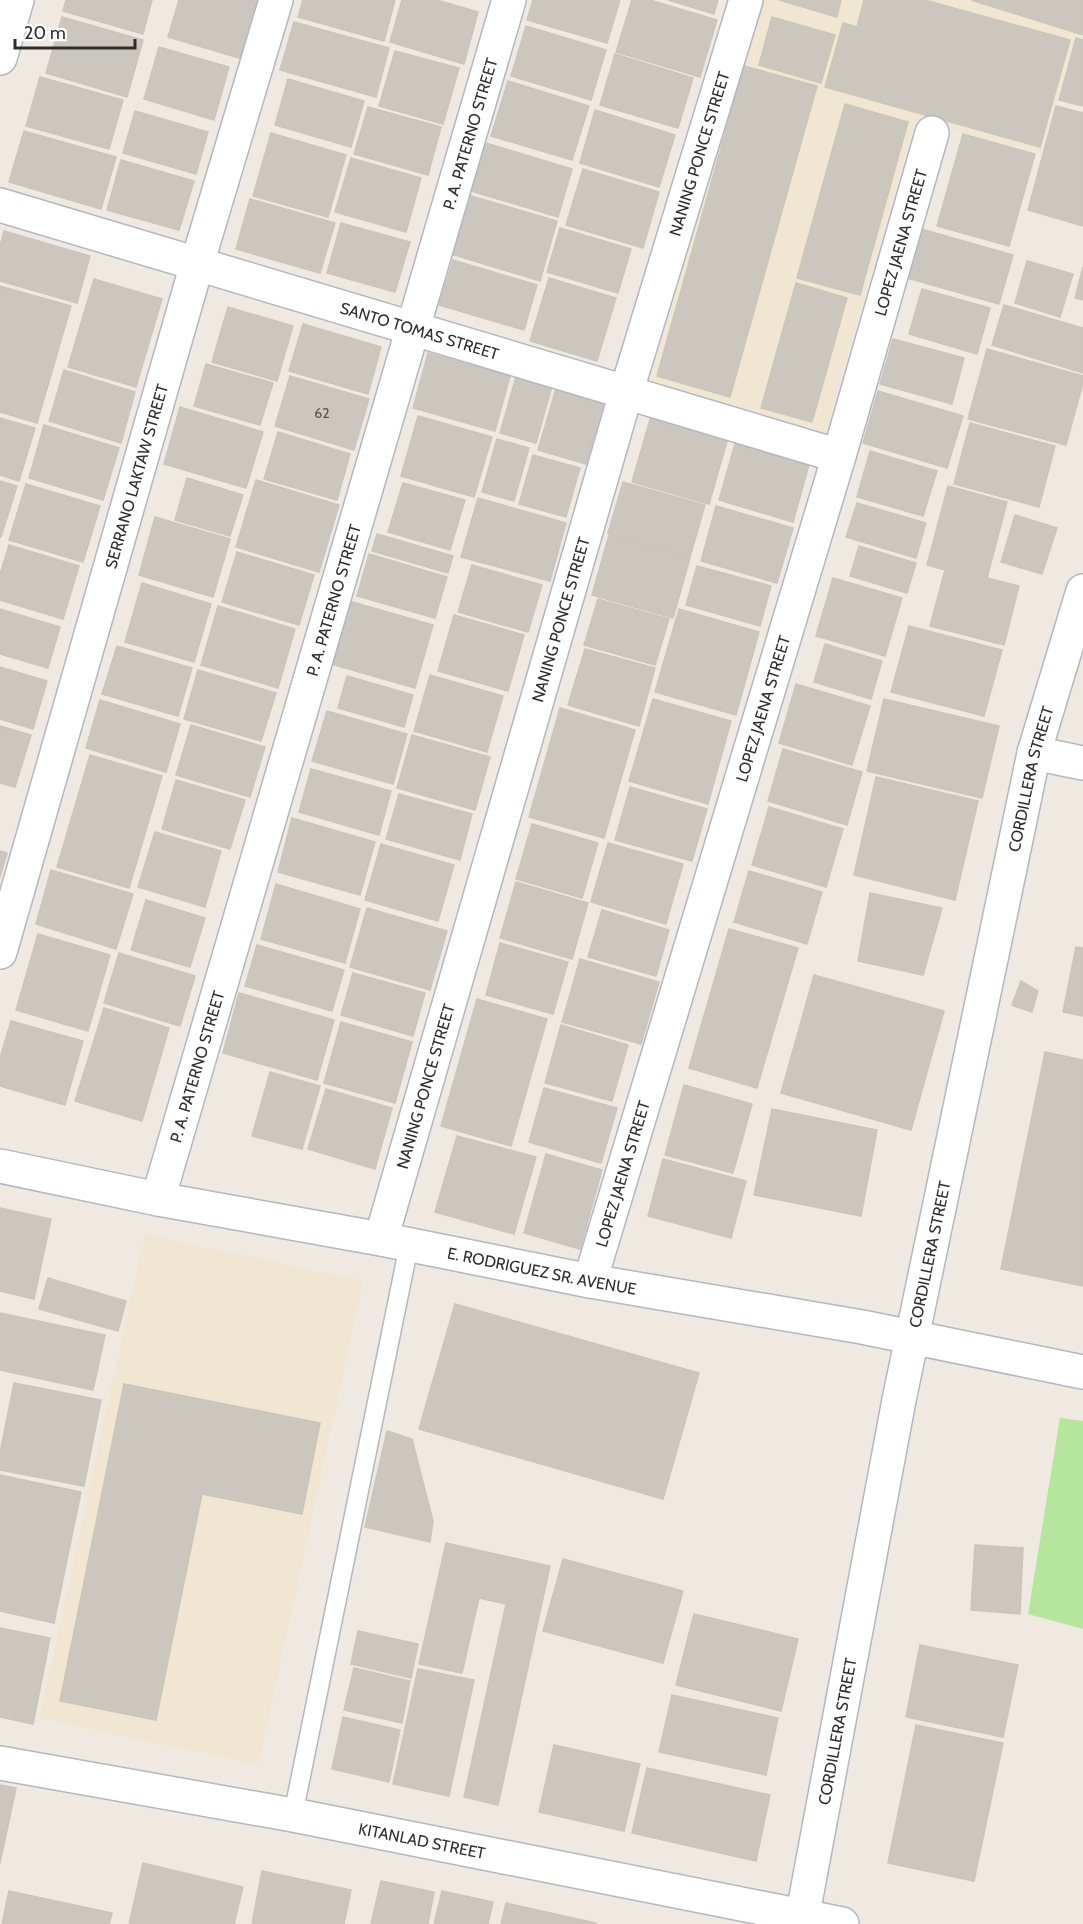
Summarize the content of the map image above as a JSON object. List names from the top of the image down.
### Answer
{
  "streets": {
    "street": [
      "P. A. PATERNO STREET",
      "NANING PONCE STREET",
      "LOPEZ JAENA STREET",
      "SANTO TOMAS STREET",
      "SERRANO LAKTAW STREET",
      "CORDILLERA STREET",
      "E. RODRIGUEZ SR. AVENUE",
      "KITANLAD STREET"
    ]
  },
  "crossings": [
    ["P. A. PATERNO STREET", "SANTO TOMAS STREET"],
    ["P. A. PATERNO STREET", "E. RODRIGUEZ SR. AVENUE"],
    ["NANING PONCE STREET", "SANTO TOMAS STREET"],
    ["NANING PONCE STREET", "E. RODRIGUEZ SR. AVENUE"],
    ["LOPEZ JAENA STREET", "SANTO TOMAS STREET"],
    ["LOPEZ JAENA STREET", "E. RODRIGUEZ SR. AVENUE"],
    ["SANTO TOMAS STREET", "SERRANO LAKTAW STREET"],
    ["CORDILLERA STREET", "E. RODRIGUEZ SR. AVENUE"],
    ["CORDILLERA STREET", "KITANLAD STREET"]
  ],
  "house_numbers": ["62"],
  "scale_bar": "20 m"
}
